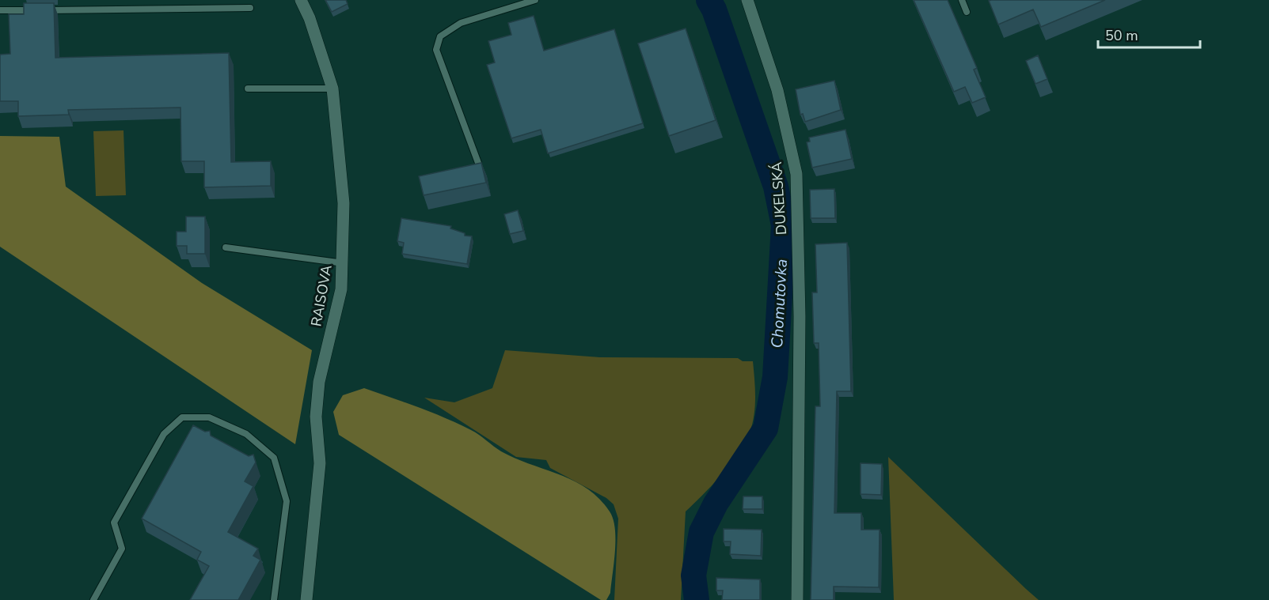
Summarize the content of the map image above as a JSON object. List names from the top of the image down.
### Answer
{
  "streets": {
    "street": ["DUKELSKÁ", "RAISOVA"]
  },
  "water": ["Chomutovka"],
  "scale_bar": "50 m"
}
